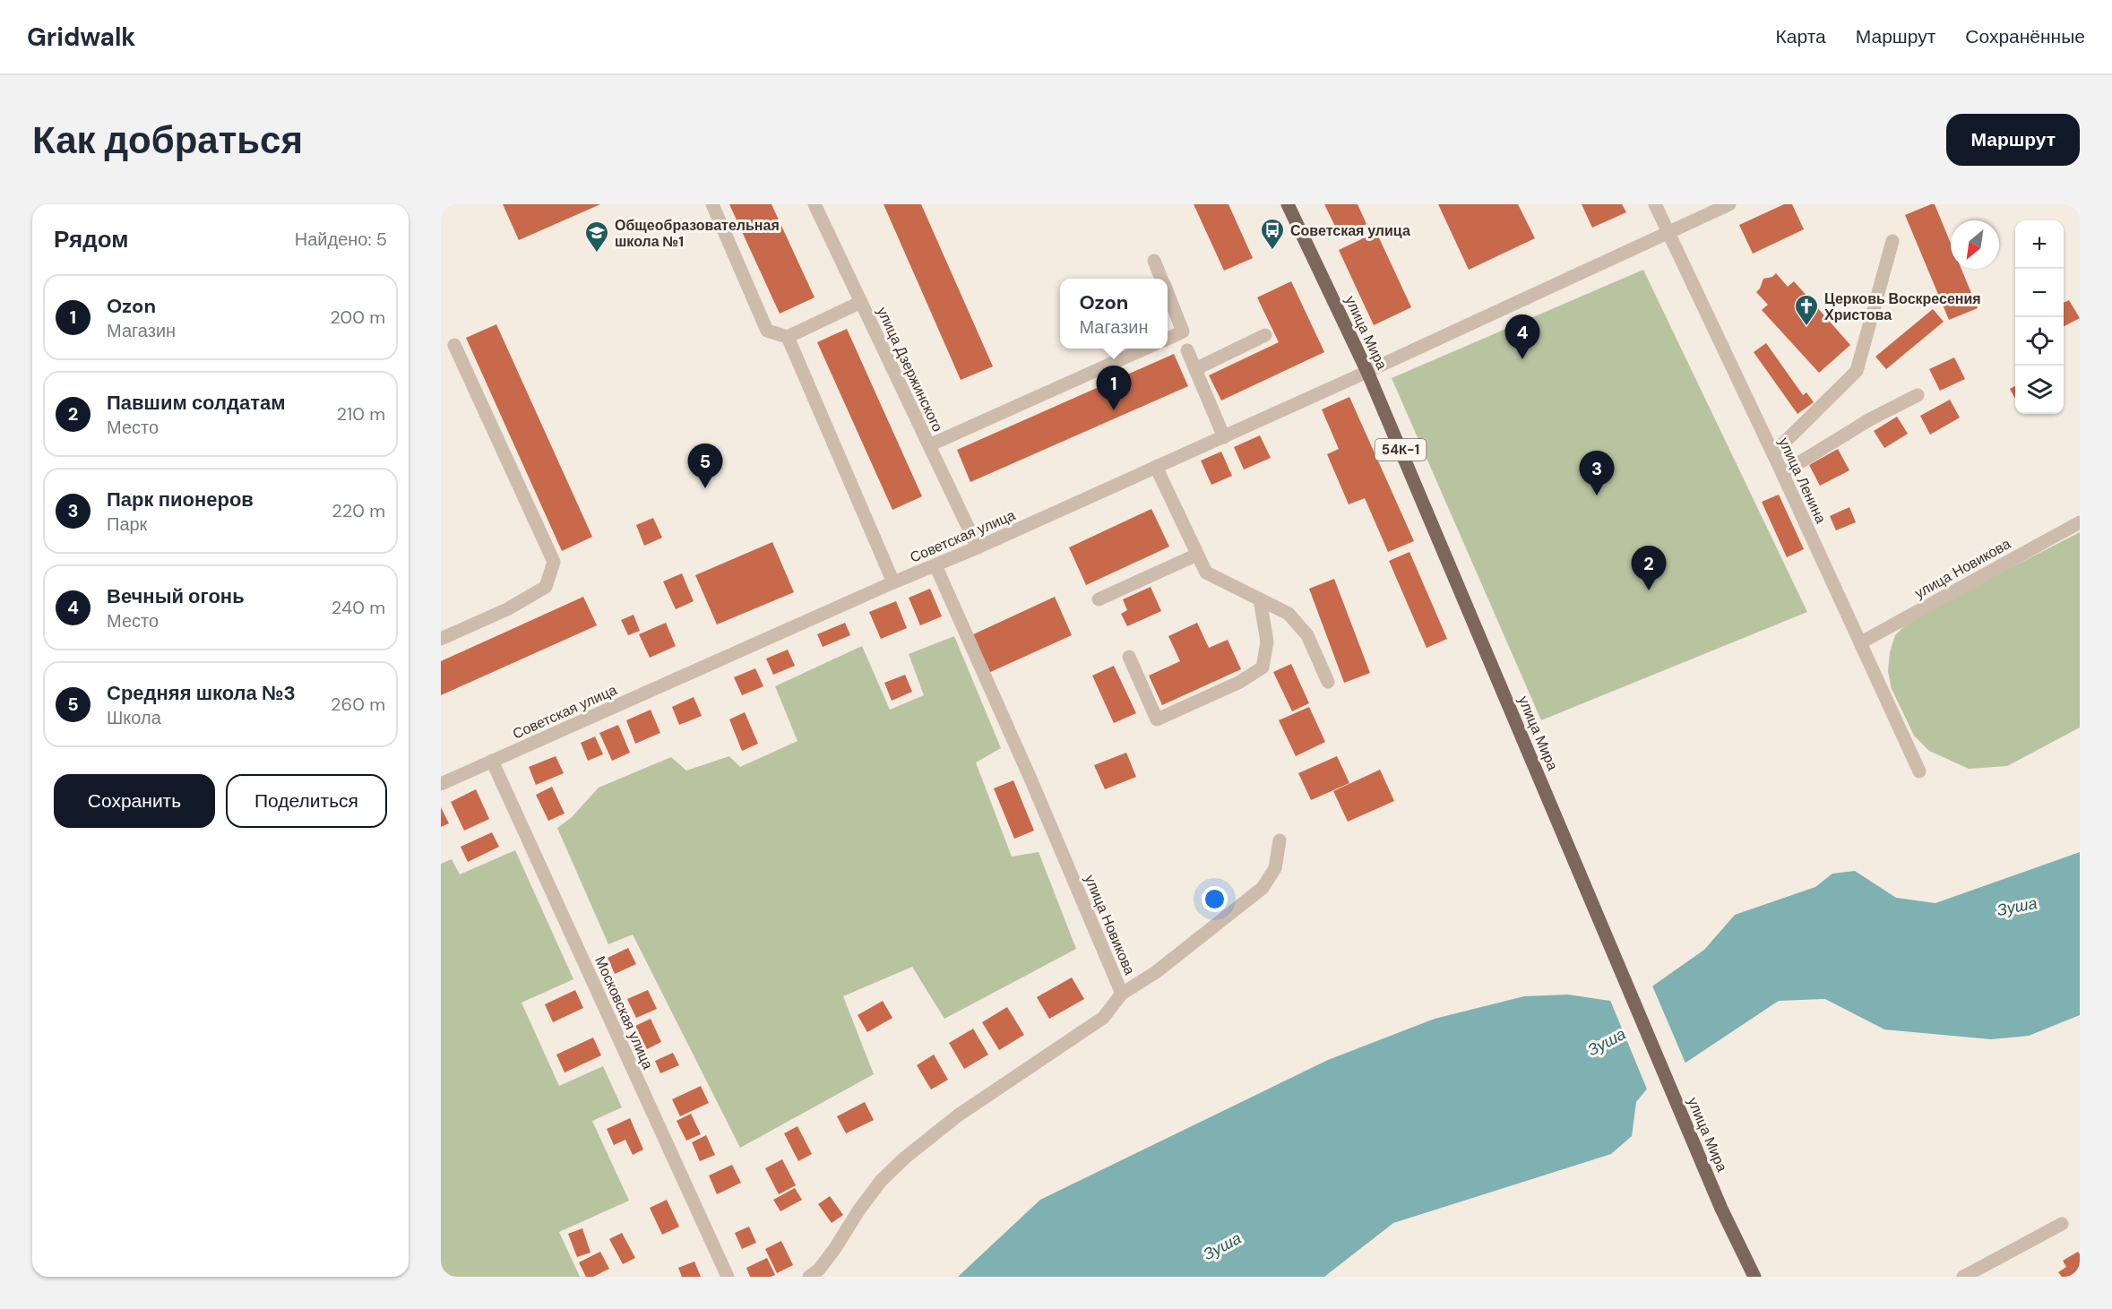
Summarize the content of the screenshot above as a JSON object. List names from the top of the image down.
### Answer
{
  "streets": {
    "main road": ["улица Мира", "54К-1"],
    "street": [
      "улица Дзержинского",
      "улица Ленина",
      "Советская улица",
      "улица Новикова",
      "Московская улица"
    ]
  },
  "crossings": [
    ["улица Мира", "Советская улица"],
    ["улица Дзержинского", "Советская улица"],
    ["улица Ленина", "Советская улица"],
    ["улица Ленина", "улица Новикова"],
    ["Советская улица", "улица Новикова"],
    ["Советская улица", "Московская улица"]
  ],
  "water": ["Зуша"],
  "places": {
    "bus stop": ["Советская улица"],
    "school or university": ["Общеобразовательная школа №1"],
    "church": ["Церковь Воскресения Христова"]
  },
  "north": "bottom left",
  "page": {
    "header": "Gridwalk",
    "nav": ["Карта", "Маршрут", "Сохранённые"],
    "buttons": [
      "Маршрут",
      ["Сохранить", "Поделиться"]
    ],
    "title": "Как добраться",
    "heading": ["Рядом", "Найдено: 5"],
    "map_buttons": ["+", "−"],
    "list": [
      {
        "mark": "1",
        "name": "Ozon",
        "note": "Магазин",
        "value": "200 m"
      },
      {
        "mark": "2",
        "name": "Павшим солдатам",
        "note": "Место",
        "value": "210 m"
      },
      {
        "mark": "3",
        "name": "Парк пионеров",
        "note": "Парк",
        "value": "220 m"
      },
      {
        "mark": "4",
        "name": "Вечный огонь",
        "note": "Место",
        "value": "240 m"
      },
      {
        "mark": "5",
        "name": "Средняя школа №3",
        "note": "Школа",
        "value": "260 m"
      }
    ],
    "popup": ["Ozon", "Магазин"],
    "pins": [
      "4",
      "1",
      "5",
      "3",
      "2"
    ]
  }
}
